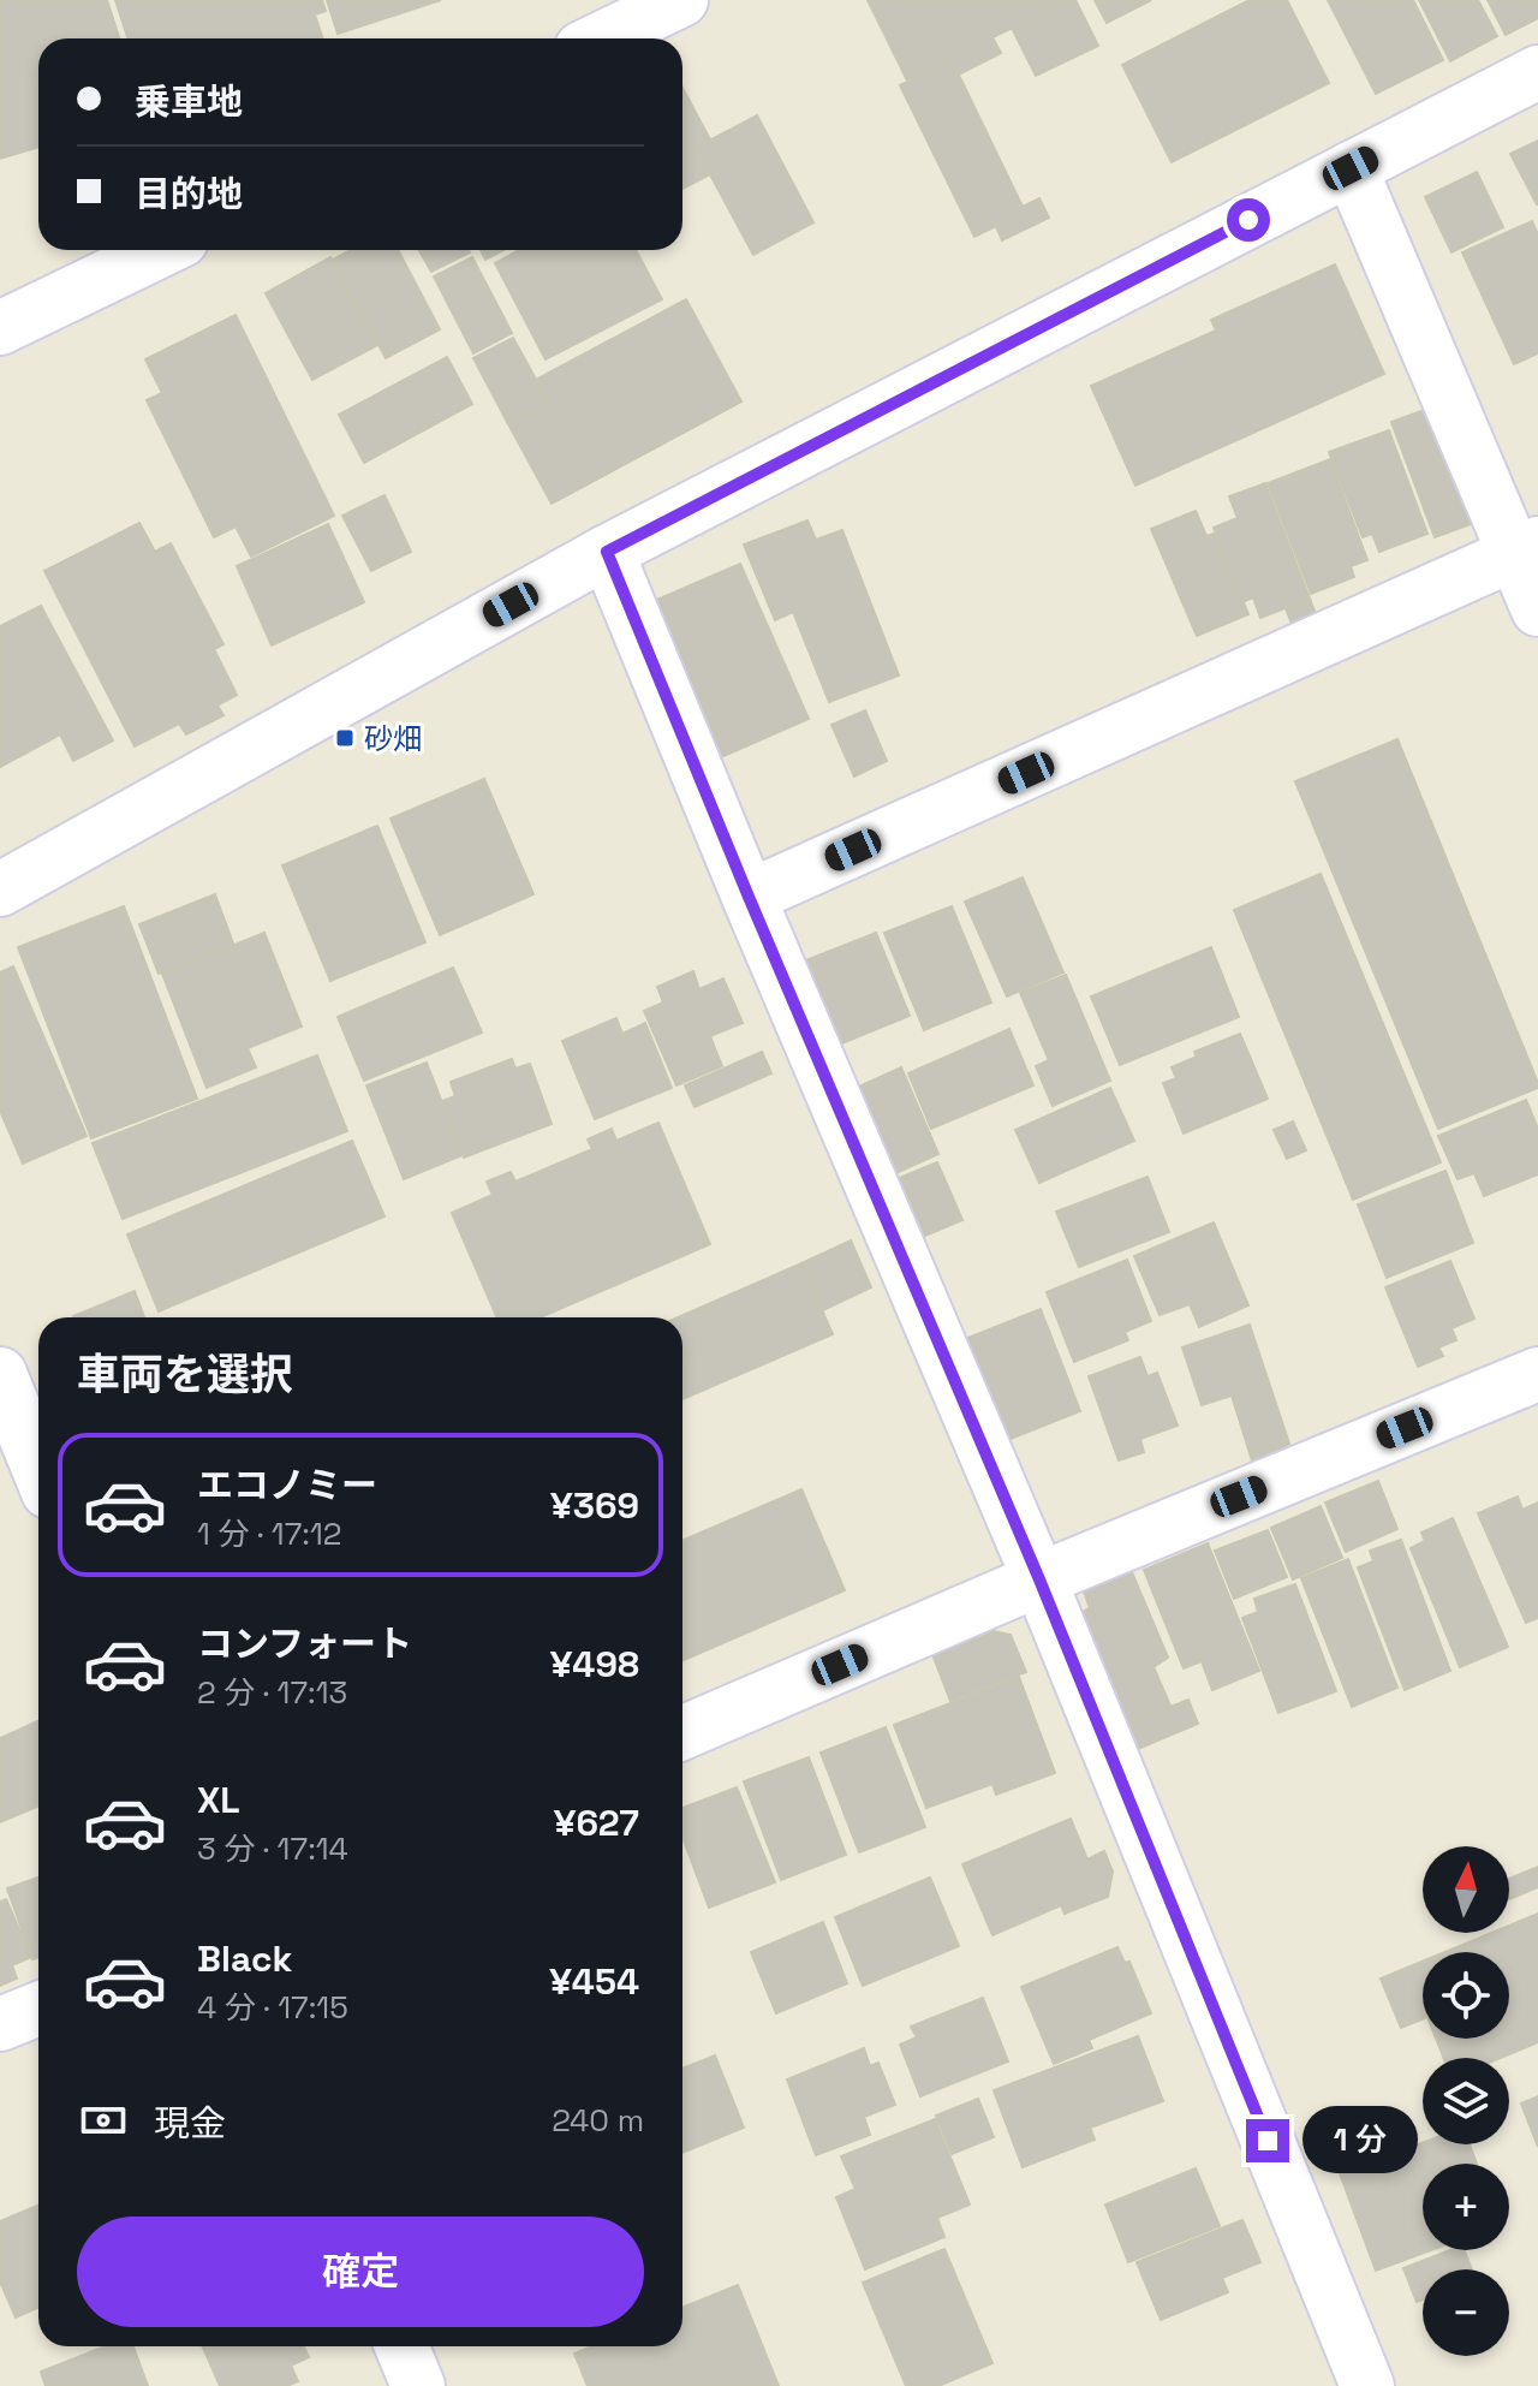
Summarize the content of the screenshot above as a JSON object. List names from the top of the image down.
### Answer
{
  "places": {
    "transit": ["砂畑"]
  },
  "north": "top",
  "page": {
    "banner": ["乗車地", "目的地"],
    "heading": "車両を選択",
    "list": [
      {
        "name": "エコノミー",
        "note": "1 分 · 17:12",
        "value": "¥369"
      },
      {
        "name": "コンフォート",
        "note": "2 分 · 17:13",
        "value": "¥498"
      },
      {
        "name": "XL",
        "note": "3 分 · 17:14",
        "value": "¥627"
      },
      {
        "name": "Black",
        "note": "4 分 · 17:15",
        "value": "¥454"
      }
    ],
    "map_buttons": ["+", "−"],
    "pay": ["現金", "240 m"],
    "bubble": "1 分",
    "buttons": "確定"
  }
}
